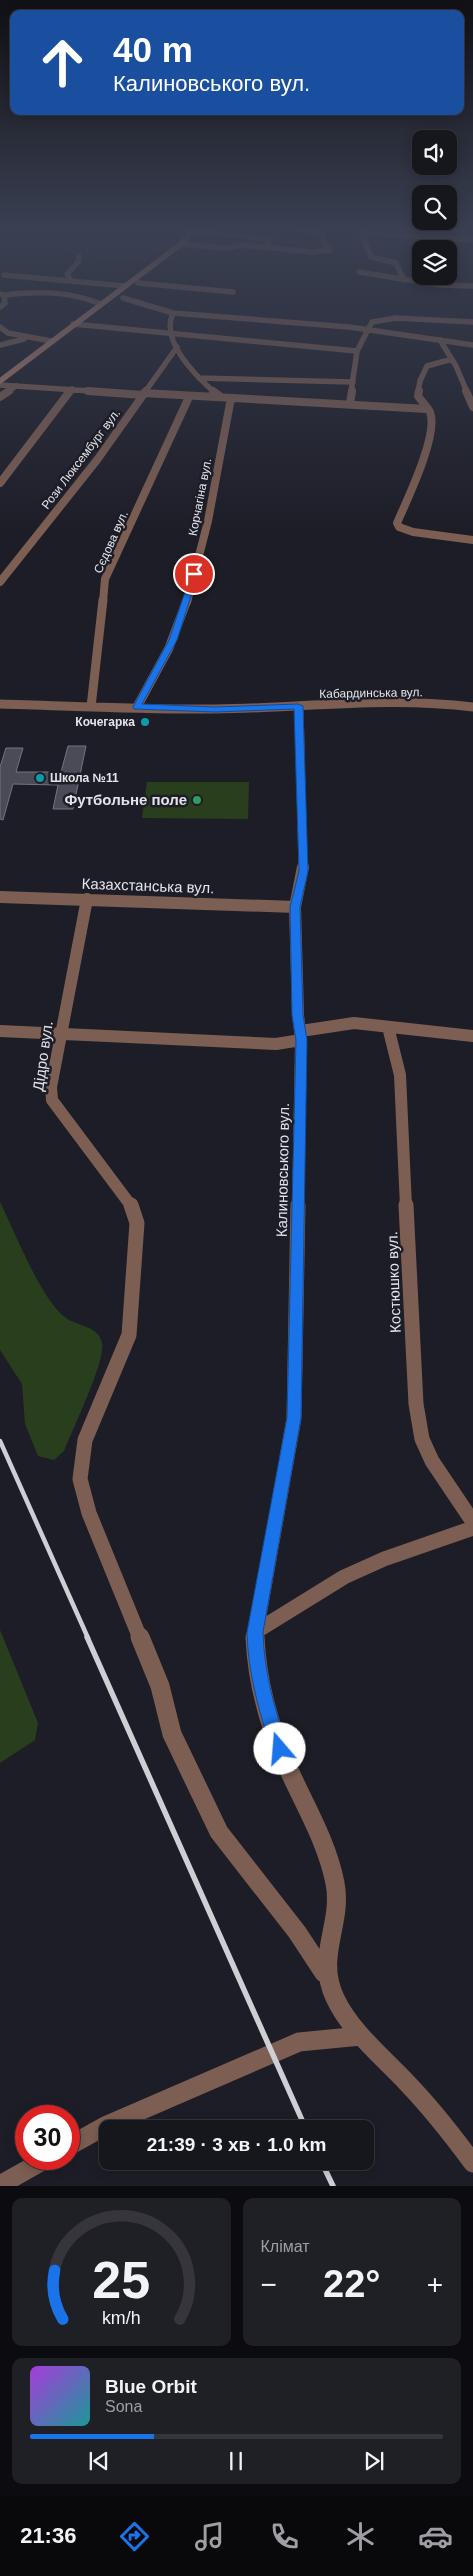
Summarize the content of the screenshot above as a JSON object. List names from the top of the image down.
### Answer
{
  "streets": {
    "street": [
      "Рози Люксембург вул.",
      "Корчагіна вул.",
      "Сєдова вул.",
      "Кабардинська вул.",
      "Казахстанська вул.",
      "Дідро вул.",
      "Калиновського вул.",
      "Костюшко вул."
    ]
  },
  "crossings": [
    ["Корчагіна вул.", "Кабардинська вул."],
    ["Сєдова вул.", "Кабардинська вул."],
    ["Кабардинська вул.", "Калиновського вул."],
    ["Казахстанська вул.", "Дідро вул."],
    ["Казахстанська вул.", "Калиновського вул."],
    ["Дідро вул.", "Калиновського вул."]
  ],
  "places": ["Кочегарка", "Школа №11", "Футбольне поле"],
  "page": {
    "turn": ["40 m", "Калиновського вул."],
    "limit": "30",
    "trip": "21:39 · 3 хв · 1.0 km",
    "tile": "Клімат",
    "heat": ["−", "22°", "+"],
    "song": ["Blue Orbit", "Sona"],
    "tabs": "21:36",
    "gauge": ["25", "km/h"]
  }
}
